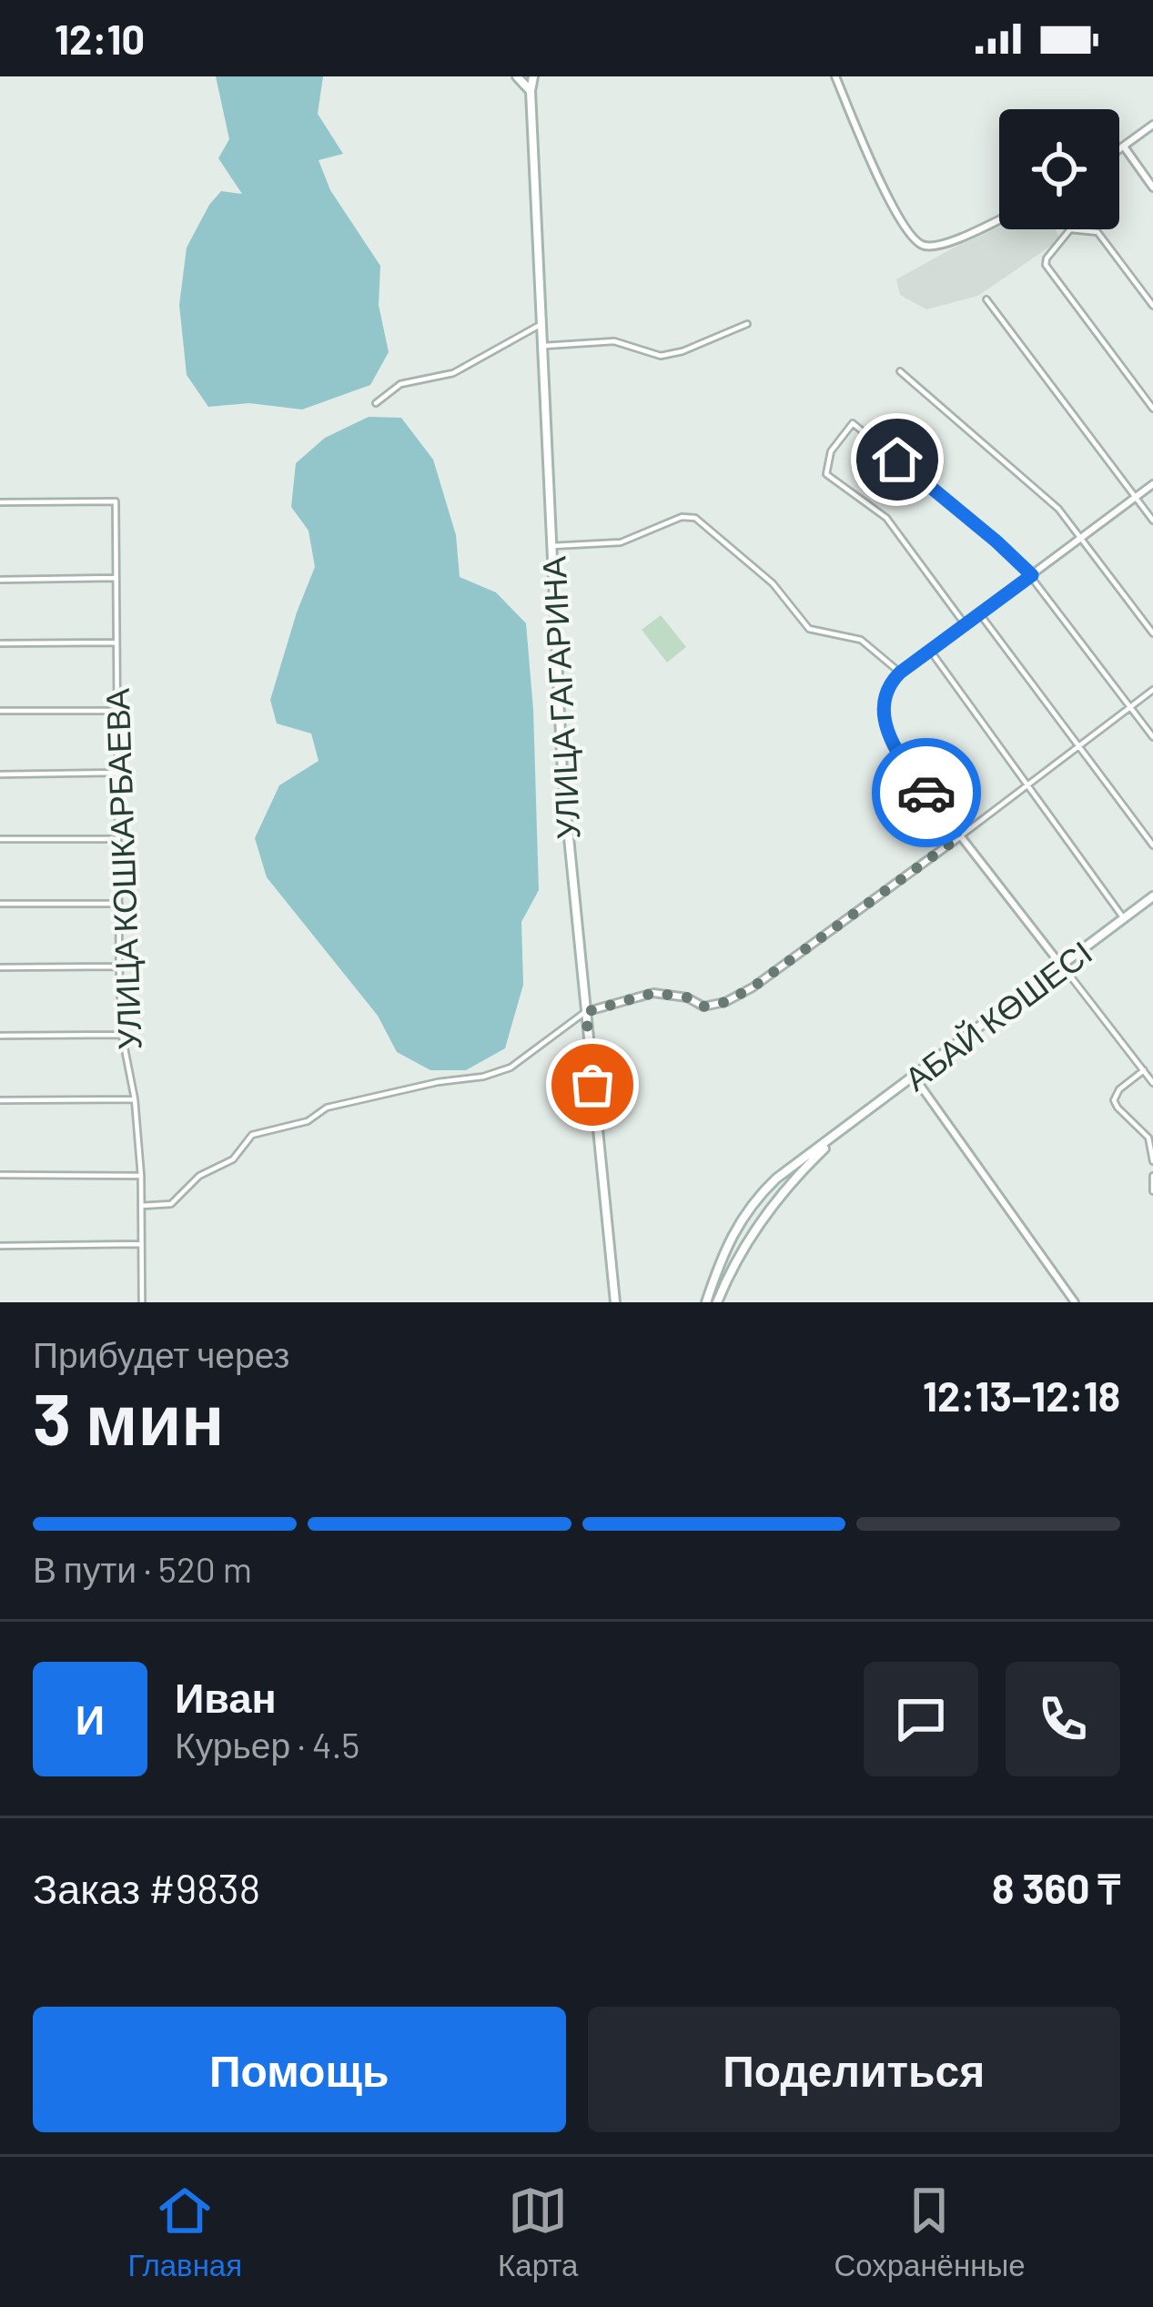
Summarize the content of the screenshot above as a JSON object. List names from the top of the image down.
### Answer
{
  "streets": {
    "main road": ["УЛИЦА ГАГАРИНА", "АБАЙ КӨШЕСІ"],
    "street": ["УЛИЦА КОШКАРБАЕВА"]
  },
  "page": {
    "status": "12:10",
    "heading": ["3 мин", "Прибудет через", "12:13–12:18"],
    "panel": [
      "Иван",
      "Курьер · 4.5",
      "Заказ #9838",
      "8 360 ₸"
    ],
    "bar": "В пути · 520 m",
    "round": "И",
    "buttons": ["Помощь", "Поделиться"],
    "tabs": ["Главная", "Карта", "Сохранённые"]
  }
}
